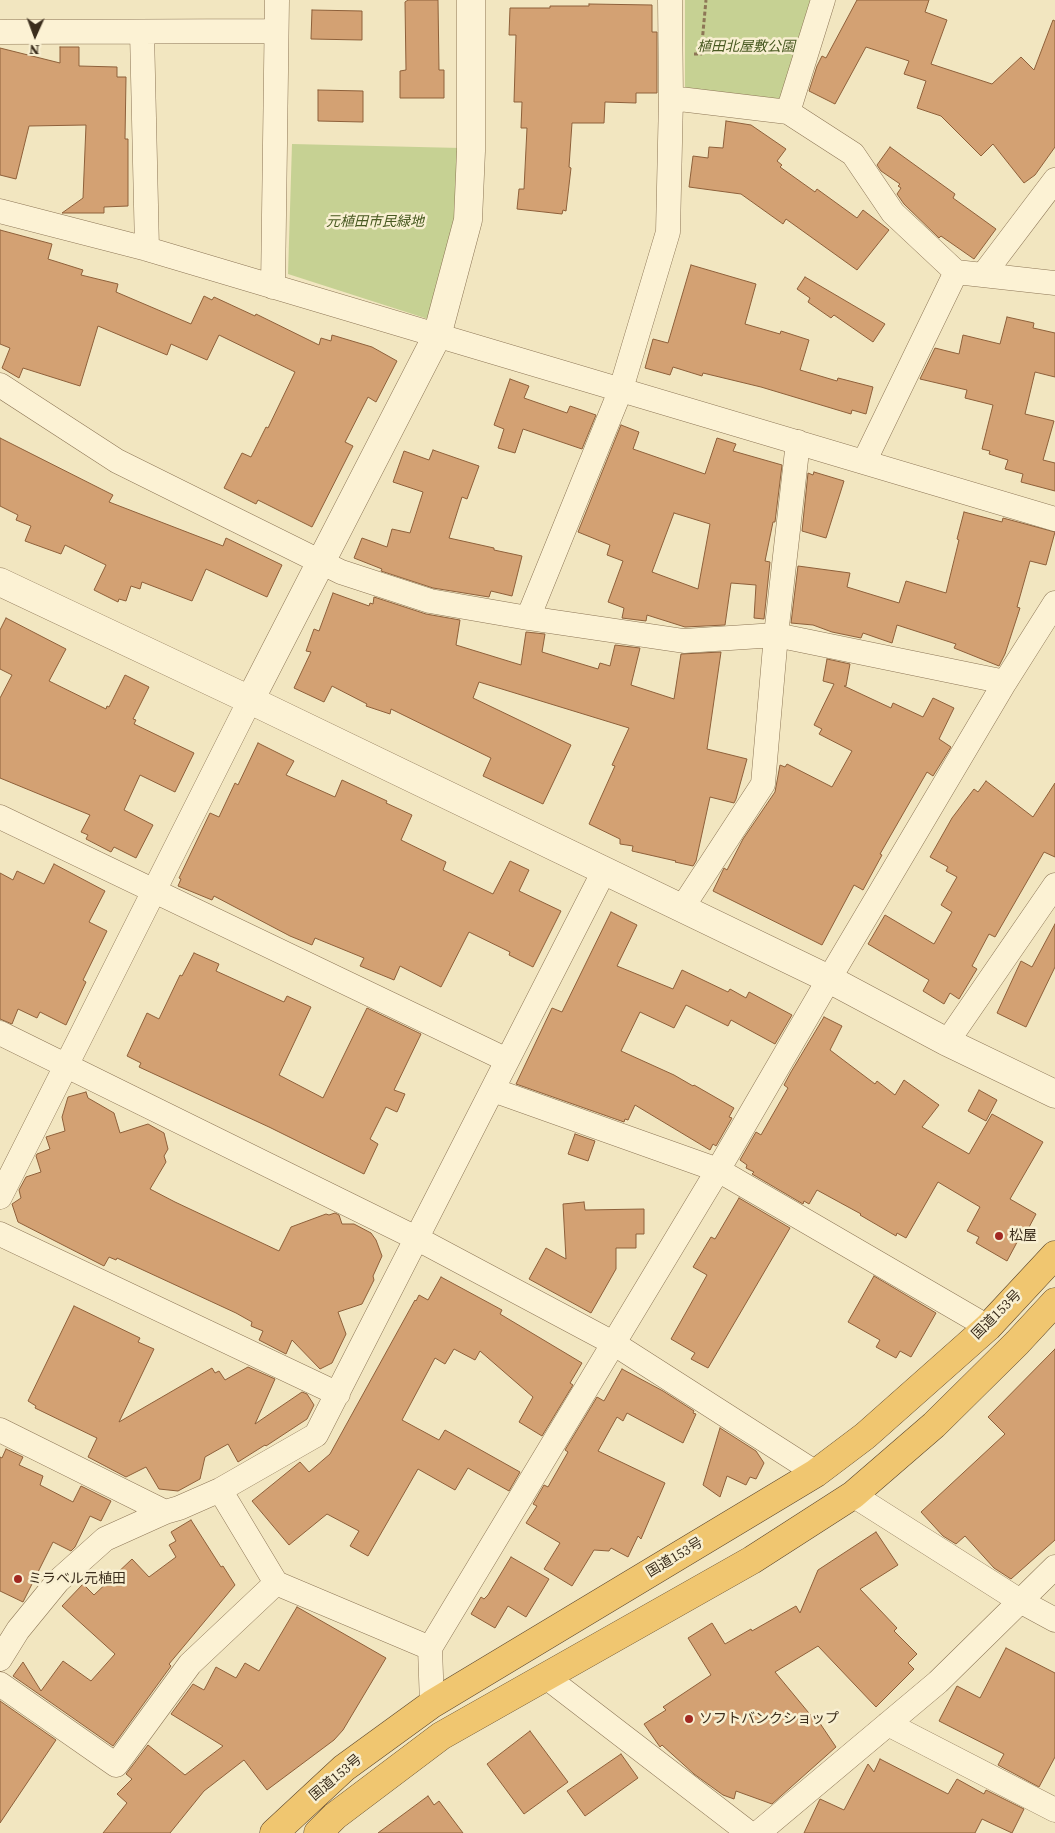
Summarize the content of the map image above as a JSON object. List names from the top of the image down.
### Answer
{
  "streets": {
    "highway": ["国道153号"]
  },
  "parks": ["植田北屋敷公園", "元植田市民緑地"],
  "places": ["松屋", "ミラベル元植田", "ソフトバンクショップ"],
  "north": "bottom"
}
